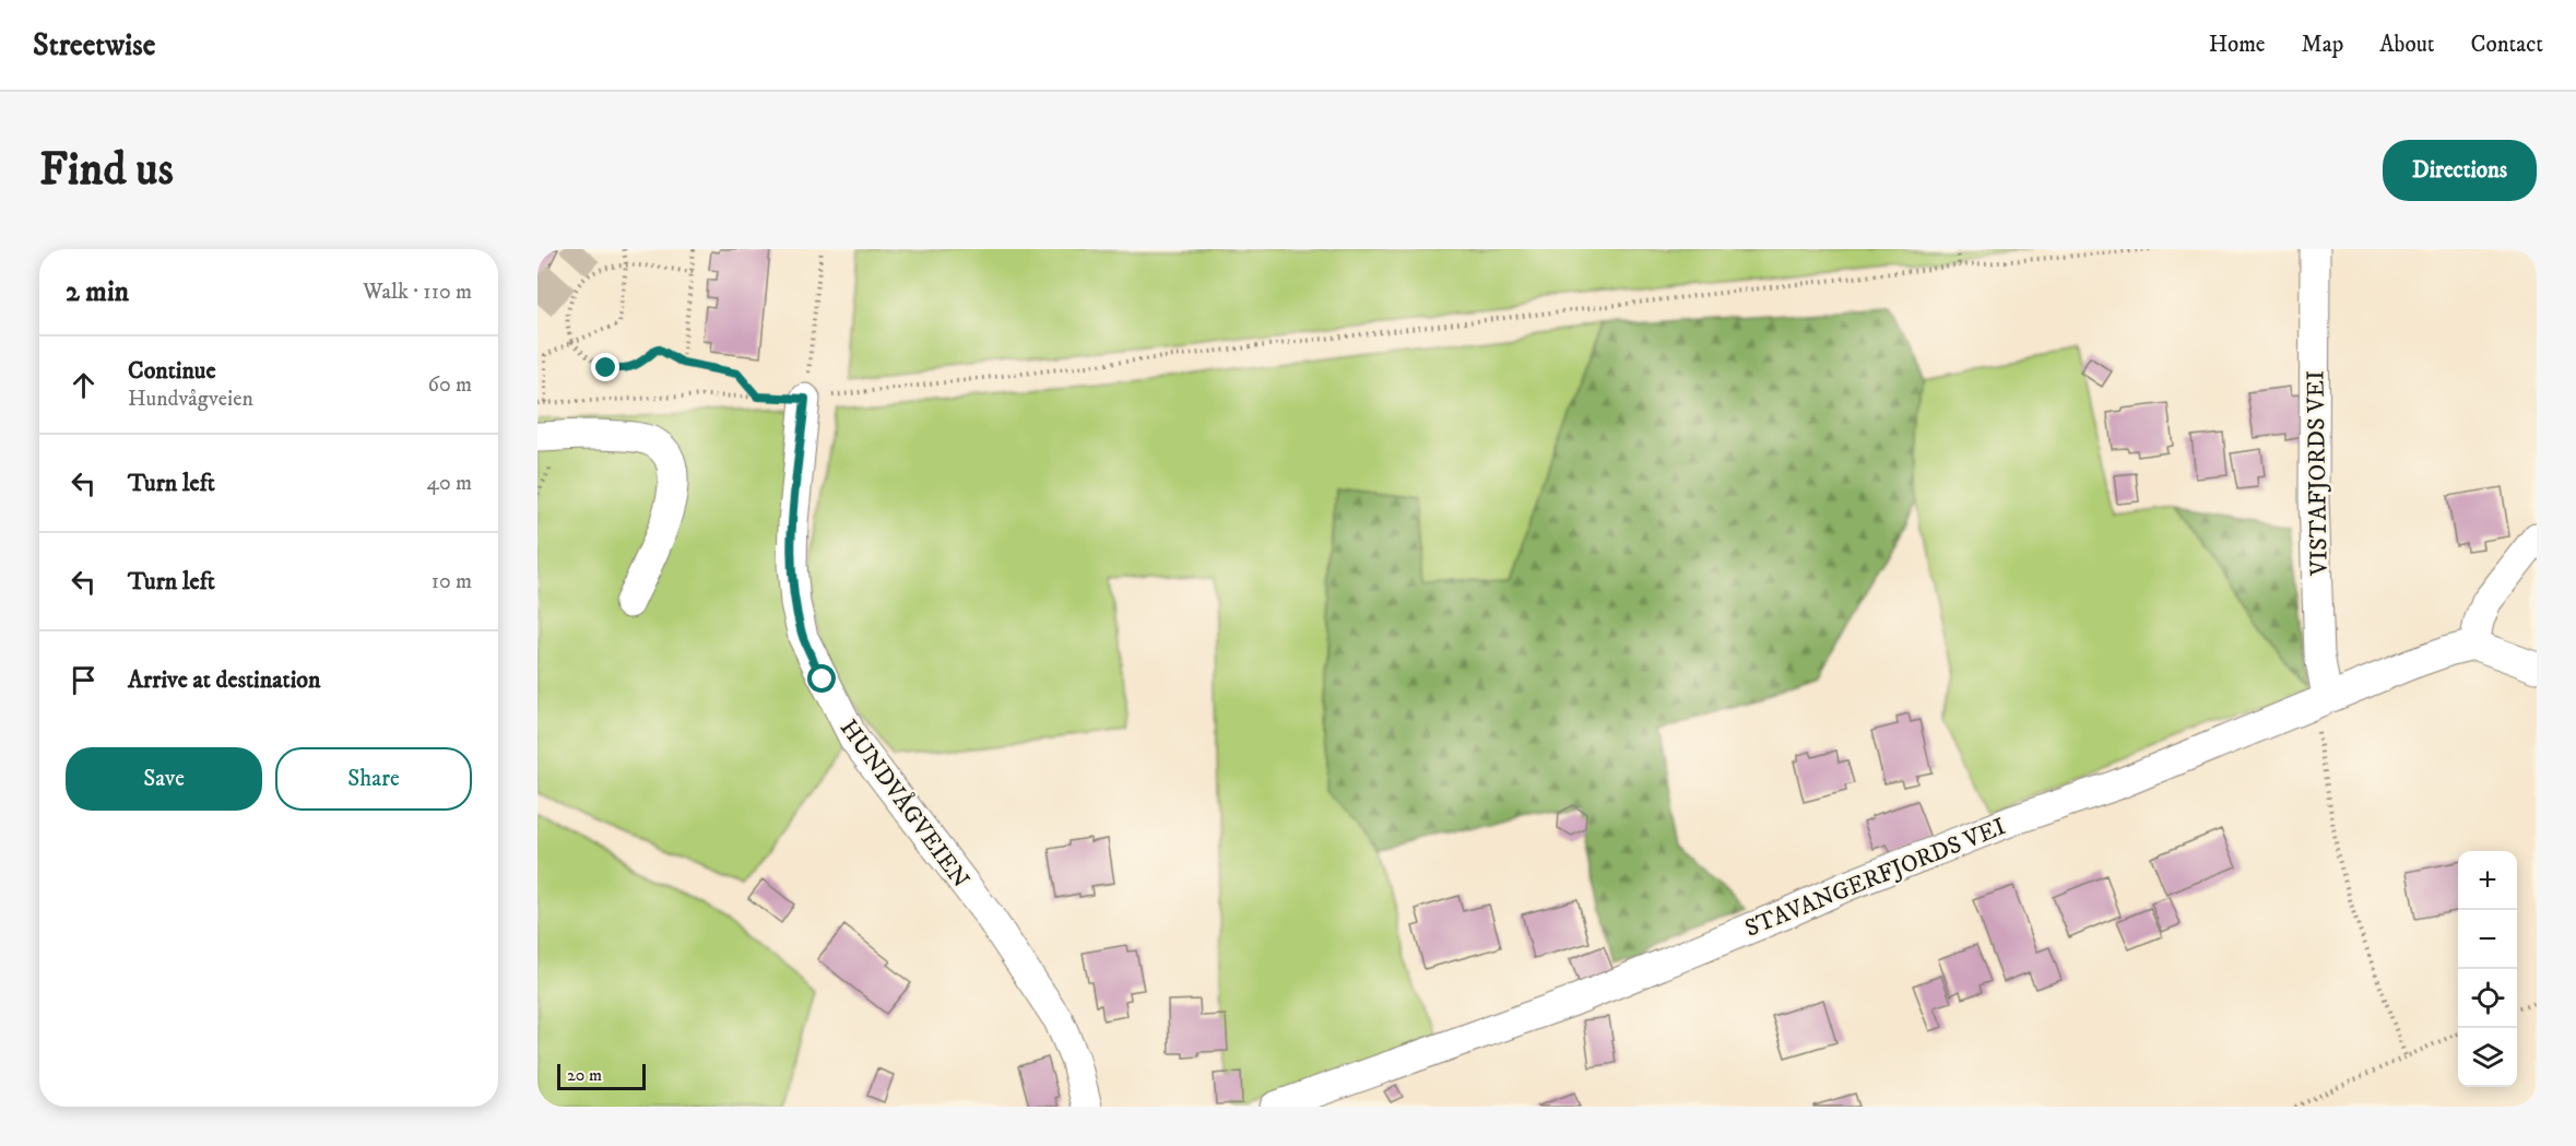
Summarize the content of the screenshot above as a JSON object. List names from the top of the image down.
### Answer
{
  "streets": {
    "street": ["VISTAFJORDS VEI", "HUNDVÅGVEIEN", "STAVANGERFJORDS VEI"]
  },
  "crossings": [
    ["VISTAFJORDS VEI", "STAVANGERFJORDS VEI"]
  ],
  "scale_bar": "20 m",
  "page": {
    "header": "Streetwise",
    "nav": [
      "Home",
      "Map",
      "About",
      "Contact"
    ],
    "buttons": [
      "Directions",
      ["Save", "Share"]
    ],
    "title": "Find us",
    "heading": ["2 min", "Walk · 110 m"],
    "list": [
      ["Continue", "Hundvågveien", "60 m"],
      ["Turn left", "40 m"],
      ["Turn left", "10 m"],
      "Arrive at destination"
    ],
    "map_buttons": ["+", "−"],
    "scale": "20 m"
  }
}
